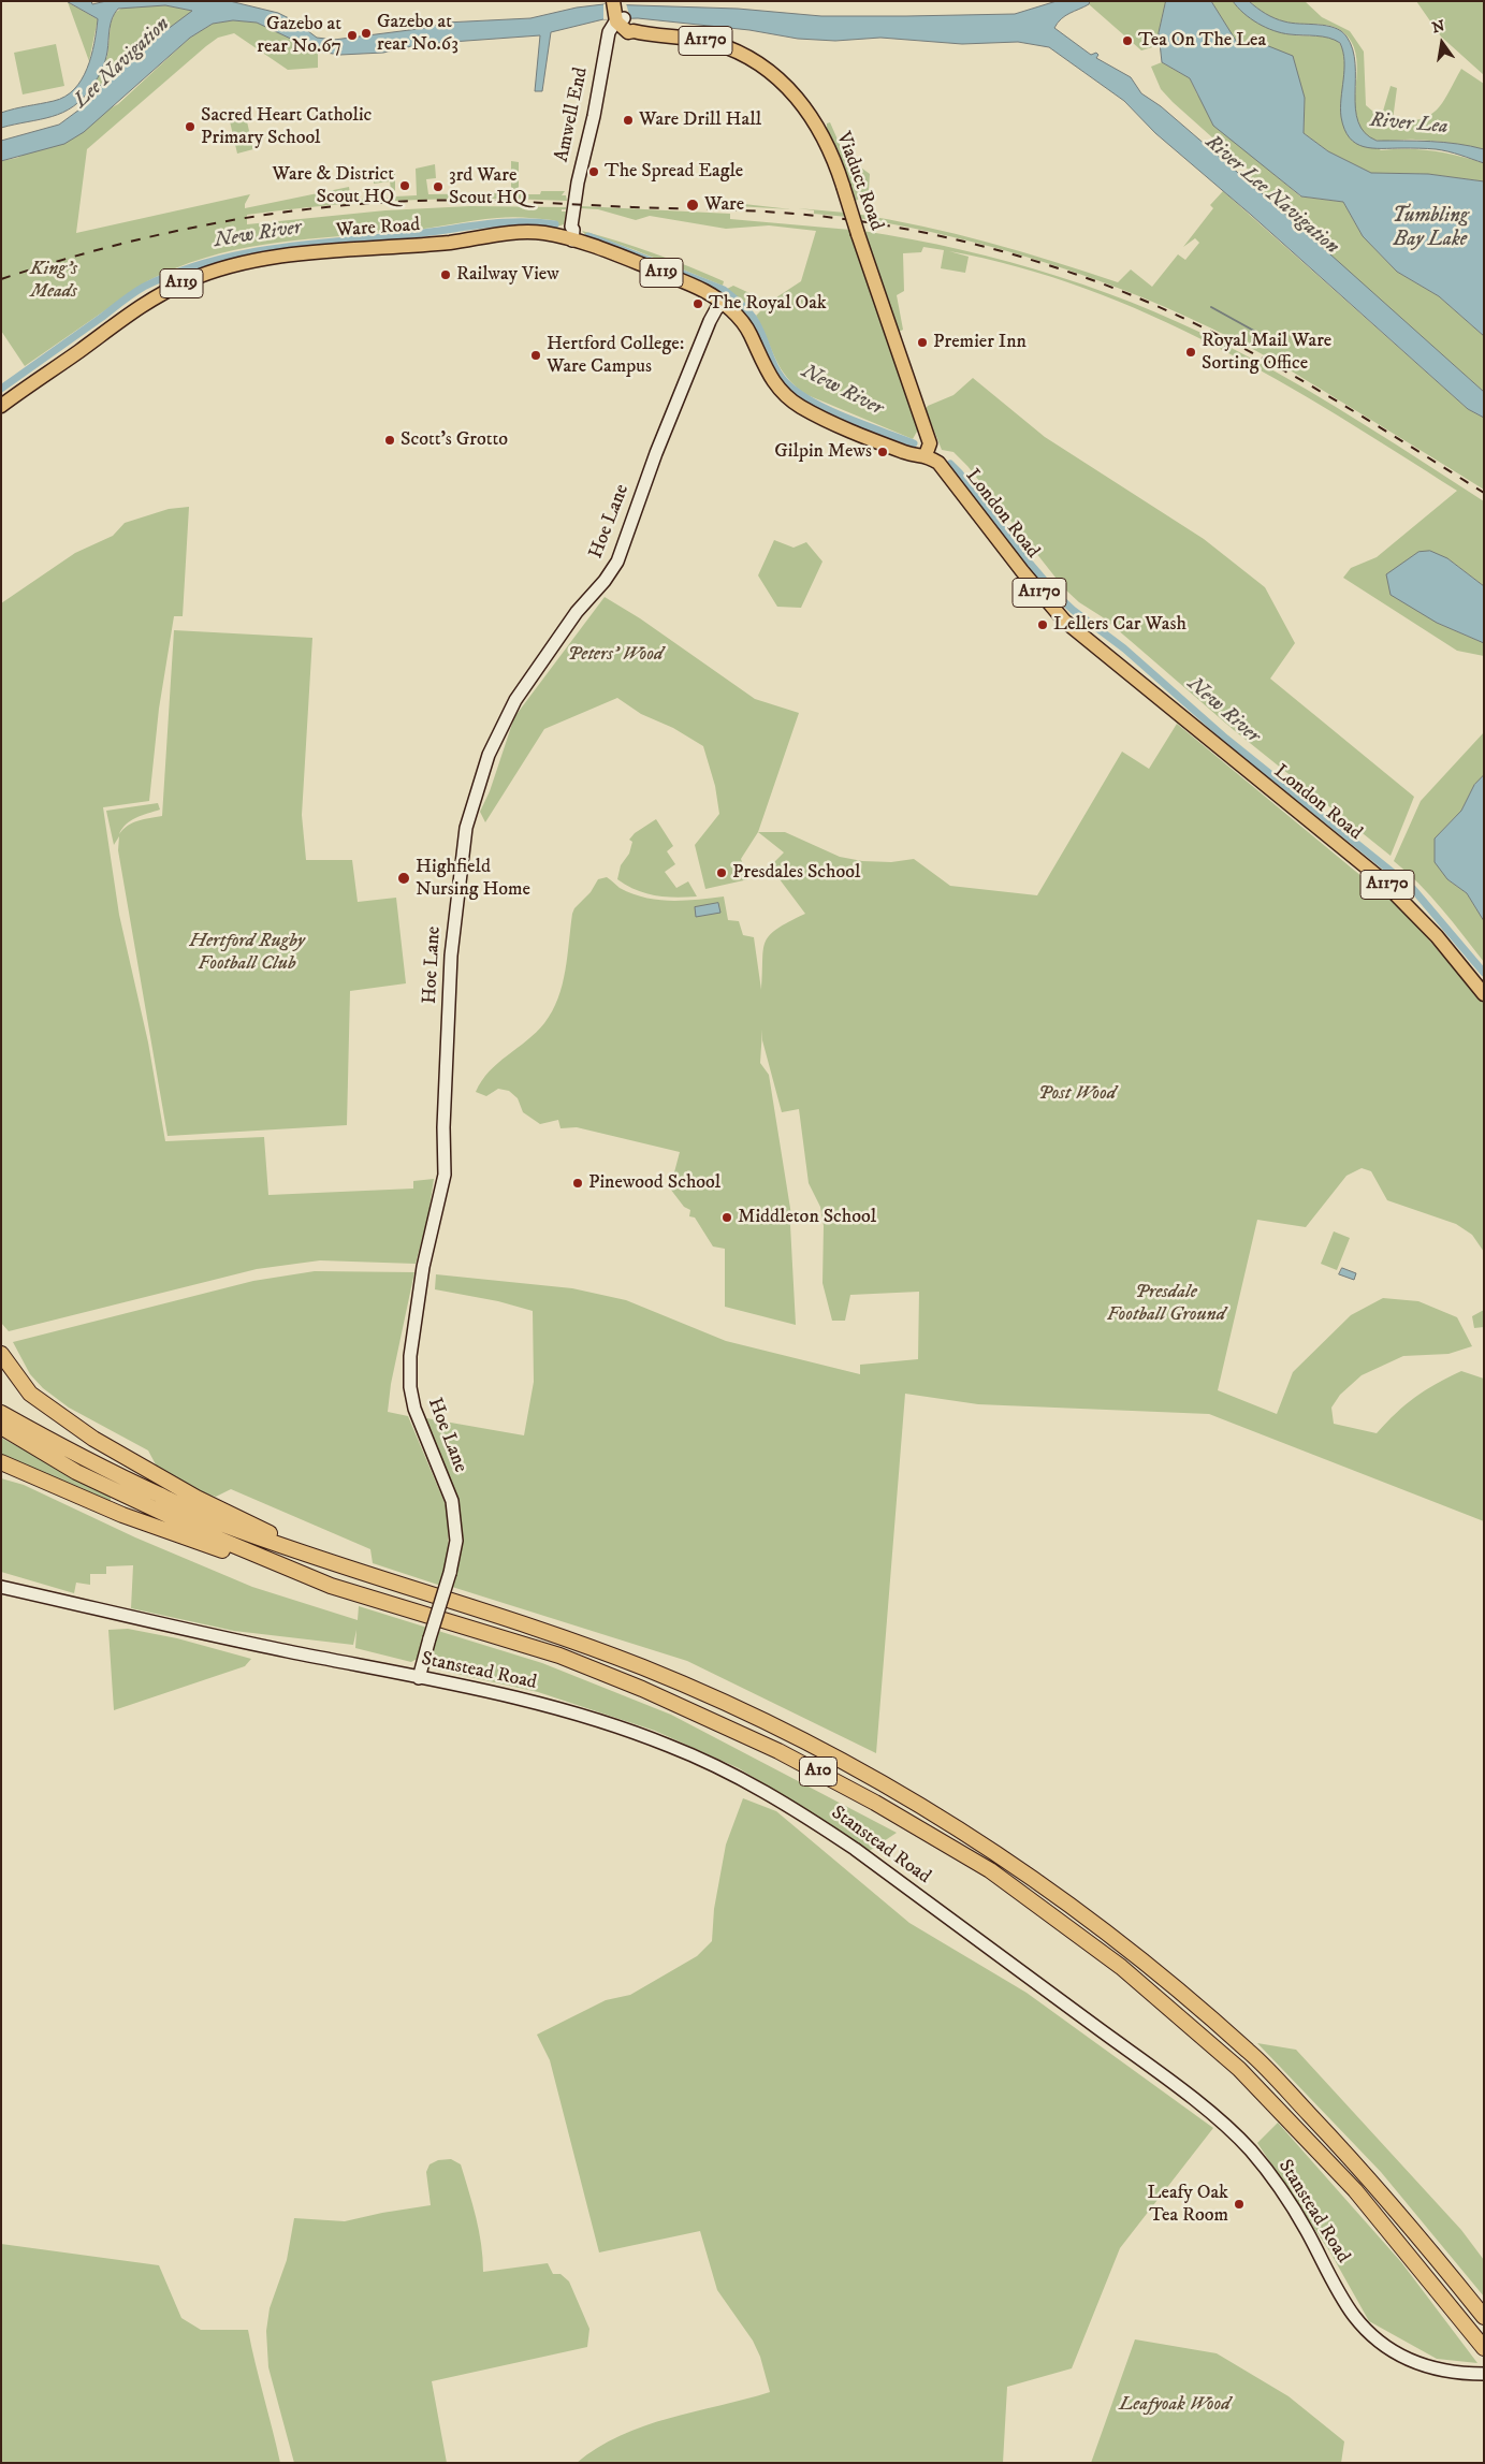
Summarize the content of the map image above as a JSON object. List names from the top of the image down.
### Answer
{
  "streets": {
    "highway": ["A10"],
    "main road": [
      "A1170",
      "Amwell End",
      "Viaduct Road",
      "Ware Road",
      "A119",
      "London Road",
      "Hoe Lane",
      "Stanstead Road"
    ]
  },
  "crossings": [
    ["Amwell End", "Viaduct Road"],
    ["Amwell End", "Ware Road"],
    ["Amwell End", "London Road"],
    ["Viaduct Road", "London Road"],
    ["Ware Road", "London Road"],
    ["London Road", "Hoe Lane"],
    ["Hoe Lane", "Stanstead Road"]
  ],
  "water": [
    "Lee Navigation",
    "River Lea",
    "River Lee Navigation",
    "Tumbling Bay Lake",
    "New River"
  ],
  "parks": [
    "King's Meads",
    "Peters' Wood",
    "Hertford Rugby Football Club",
    "Post Wood",
    "Presdale Football Ground",
    "Leafyoak Wood"
  ],
  "places": [
    "Gazebo at rear No.63",
    "Gazebo at rear No.67",
    "Tea On The Lea",
    "Ware Drill Hall",
    "Sacred Heart Catholic Primary School",
    "The Spread Eagle",
    "Ware & District Scout HQ",
    "3rd Ware Scout HQ",
    "Ware",
    "Railway View",
    "The Royal Oak",
    "Premier Inn",
    "Royal Mail Ware Sorting Office",
    "Hertford College: Ware Campus",
    "Scott's Grotto",
    "Gilpin Mews",
    "Lellers Car Wash",
    "Presdales School",
    "Highfield Nursing Home",
    "Pinewood School",
    "Middleton School",
    "Leafy Oak Tea Room"
  ],
  "north": "top"
}
